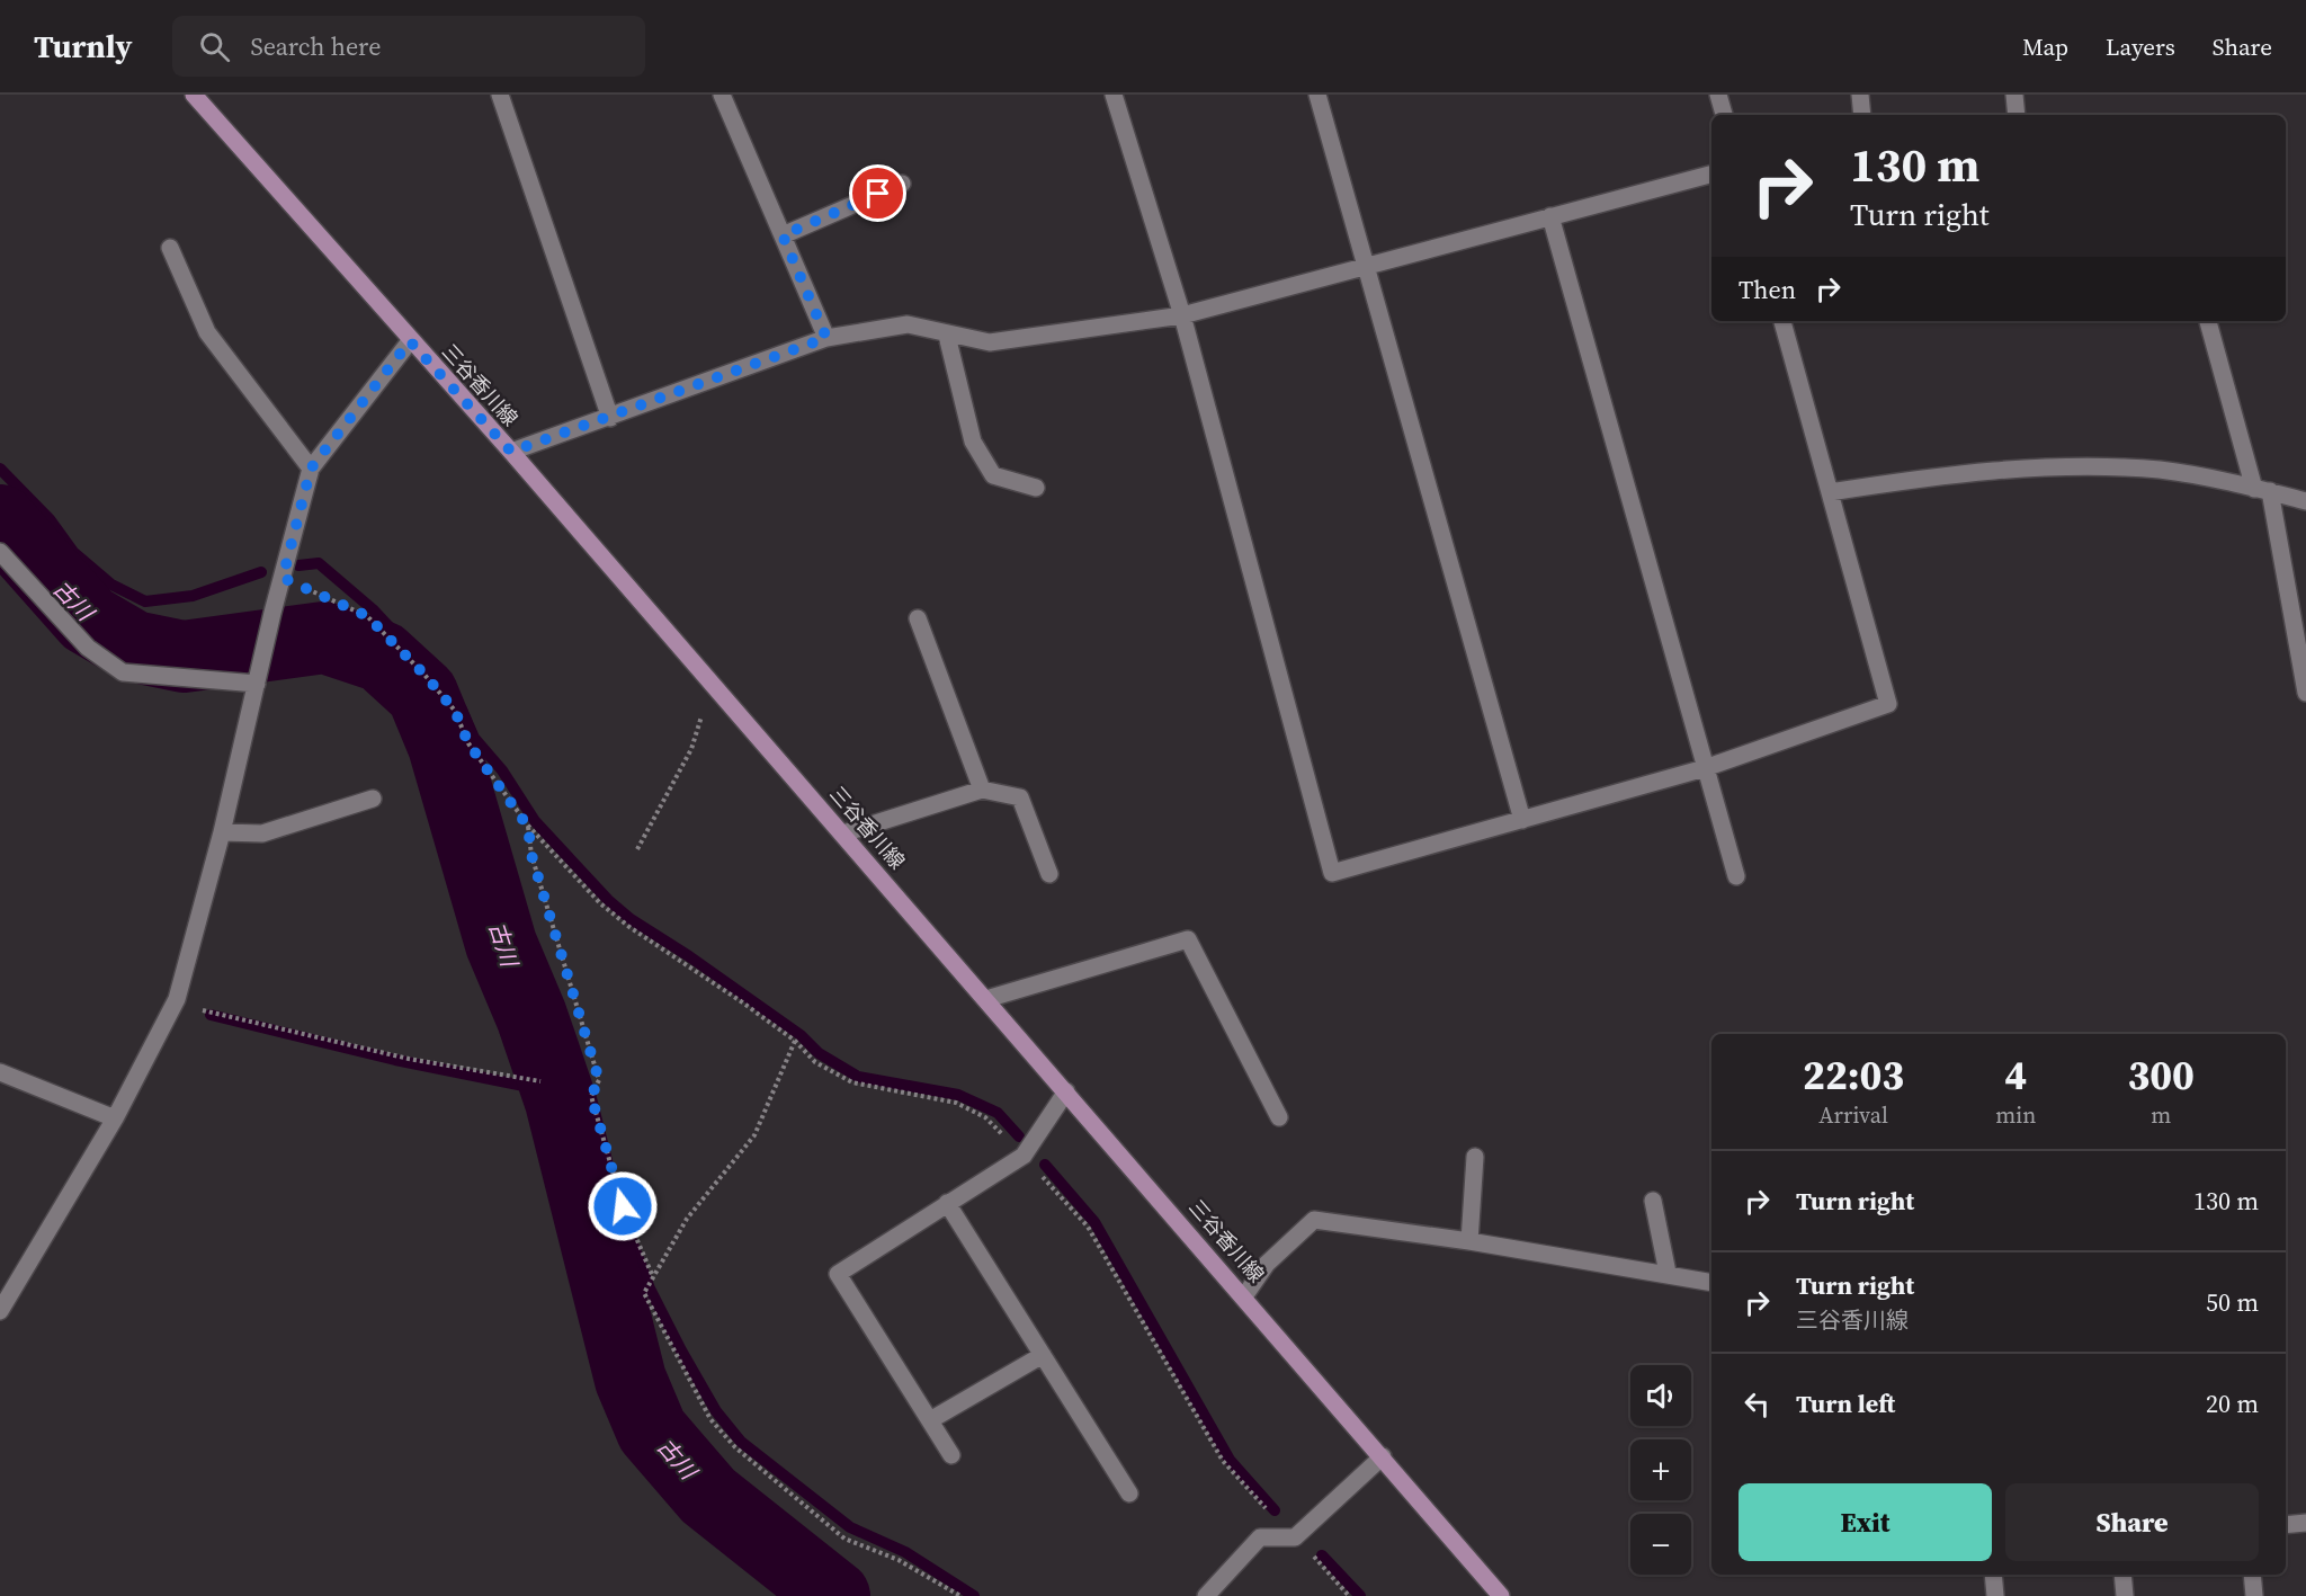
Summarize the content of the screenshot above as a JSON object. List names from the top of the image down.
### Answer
{
  "streets": {
    "main road": ["三谷香川線"]
  },
  "water": ["古川"],
  "page": {
    "header": "Turnly",
    "search": "Search here",
    "nav": ["Map", "Layers", "Share"],
    "turn": ["130 m", "Turn right"],
    "then": "Then",
    "eta": [
      "22:03",
      "Arrival",
      "4",
      "min",
      "300",
      "m"
    ],
    "list": [
      {
        "name": "Turn right",
        "value": "130 m"
      },
      {
        "name": "Turn right",
        "note": "三谷香川線",
        "value": "50 m"
      },
      {
        "name": "Turn left",
        "value": "20 m"
      }
    ],
    "map_buttons": ["+", "−"],
    "buttons": ["Exit", "Share"]
  }
}
